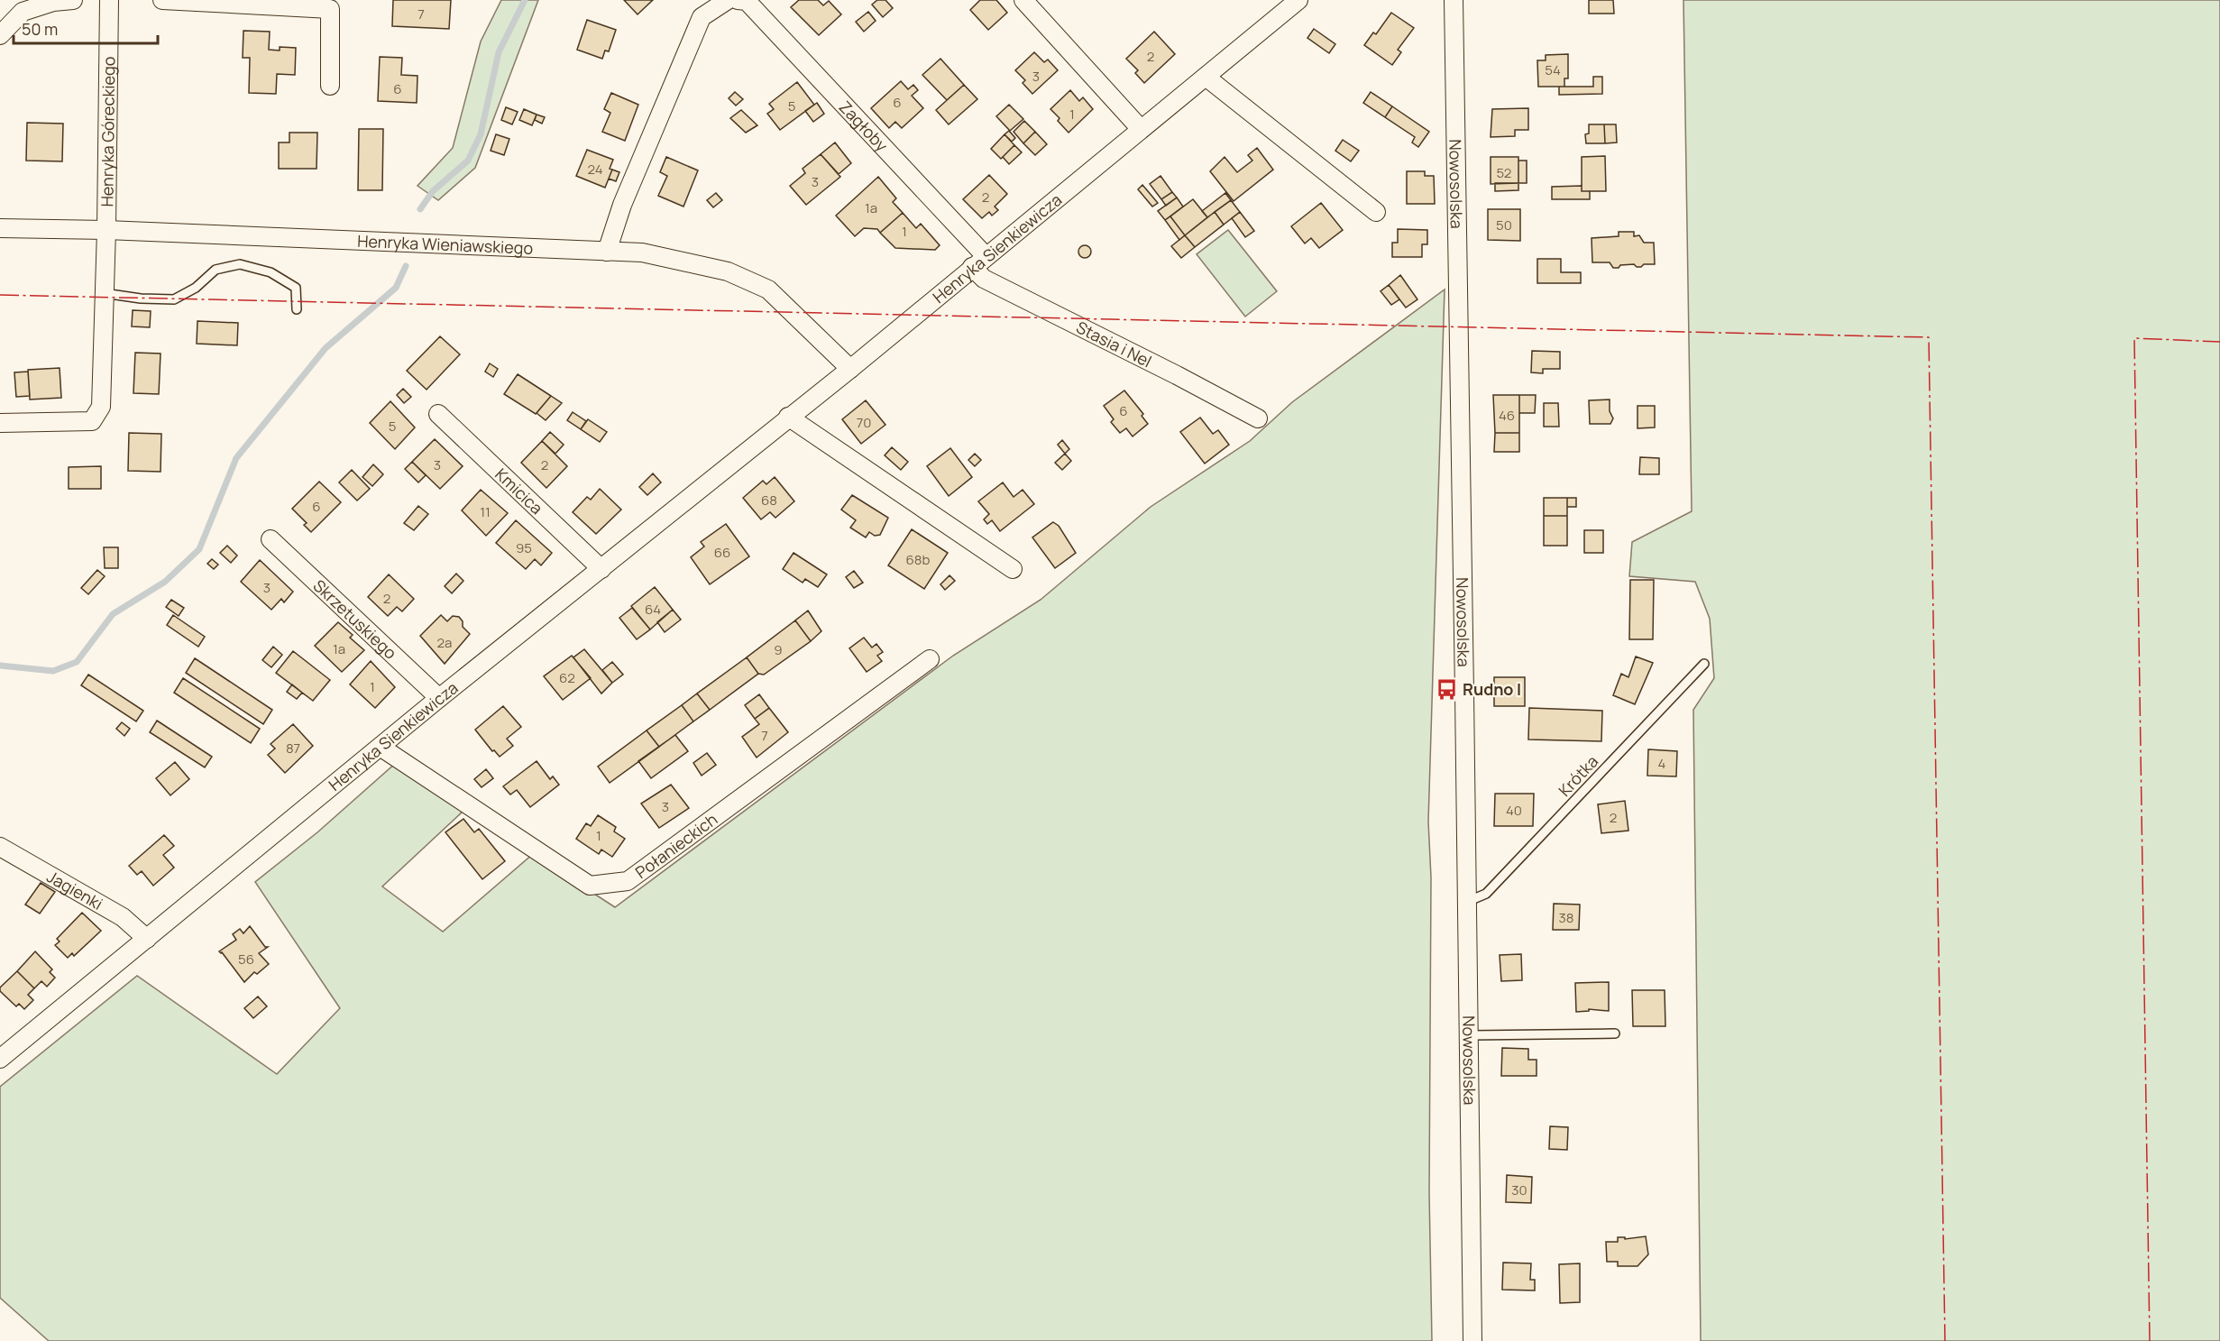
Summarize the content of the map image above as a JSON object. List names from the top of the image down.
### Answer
{
  "streets": {
    "street": [
      "Zagłoby",
      "Henryka Góreckiego",
      "Nowosolska",
      "Henryka Wieniawskiego",
      "Henryka Sienkiewicza",
      "Stasia i Nel",
      "Kmicica",
      "Skrzetuskiego",
      "Połanieckich",
      "Jagienki"
    ],
    "lane": ["Krótka"]
  },
  "crossings": [
    ["Zagłoby", "Henryka Sienkiewicza"],
    ["Zagłoby", "Stasia i Nel"],
    ["Henryka Góreckiego", "Henryka Wieniawskiego"],
    ["Nowosolska", "Krótka"],
    ["Henryka Wieniawskiego", "Henryka Sienkiewicza"],
    ["Henryka Sienkiewicza", "Stasia i Nel"],
    ["Henryka Sienkiewicza", "Kmicica"],
    ["Henryka Sienkiewicza", "Skrzetuskiego"],
    ["Henryka Sienkiewicza", "Połanieckich"],
    ["Henryka Sienkiewicza", "Jagienki"]
  ],
  "places": {
    "bus stop": ["Rudno I"]
  },
  "house_numbers": [
    "7",
    "2",
    "54",
    "3",
    "6",
    "6",
    "5",
    "1",
    "24",
    "52",
    "3",
    "2",
    "1a",
    "50",
    "1",
    "6",
    "46",
    "70",
    "5",
    "3",
    "2",
    "68",
    "6",
    "11",
    "95",
    "66",
    "68b",
    "3",
    "2",
    "64",
    "2a",
    "1a",
    "9",
    "62",
    "1",
    "7",
    "87",
    "4",
    "3",
    "40",
    "2",
    "1",
    "38",
    "56",
    "30"
  ],
  "scale_bar": "50 m"
}
